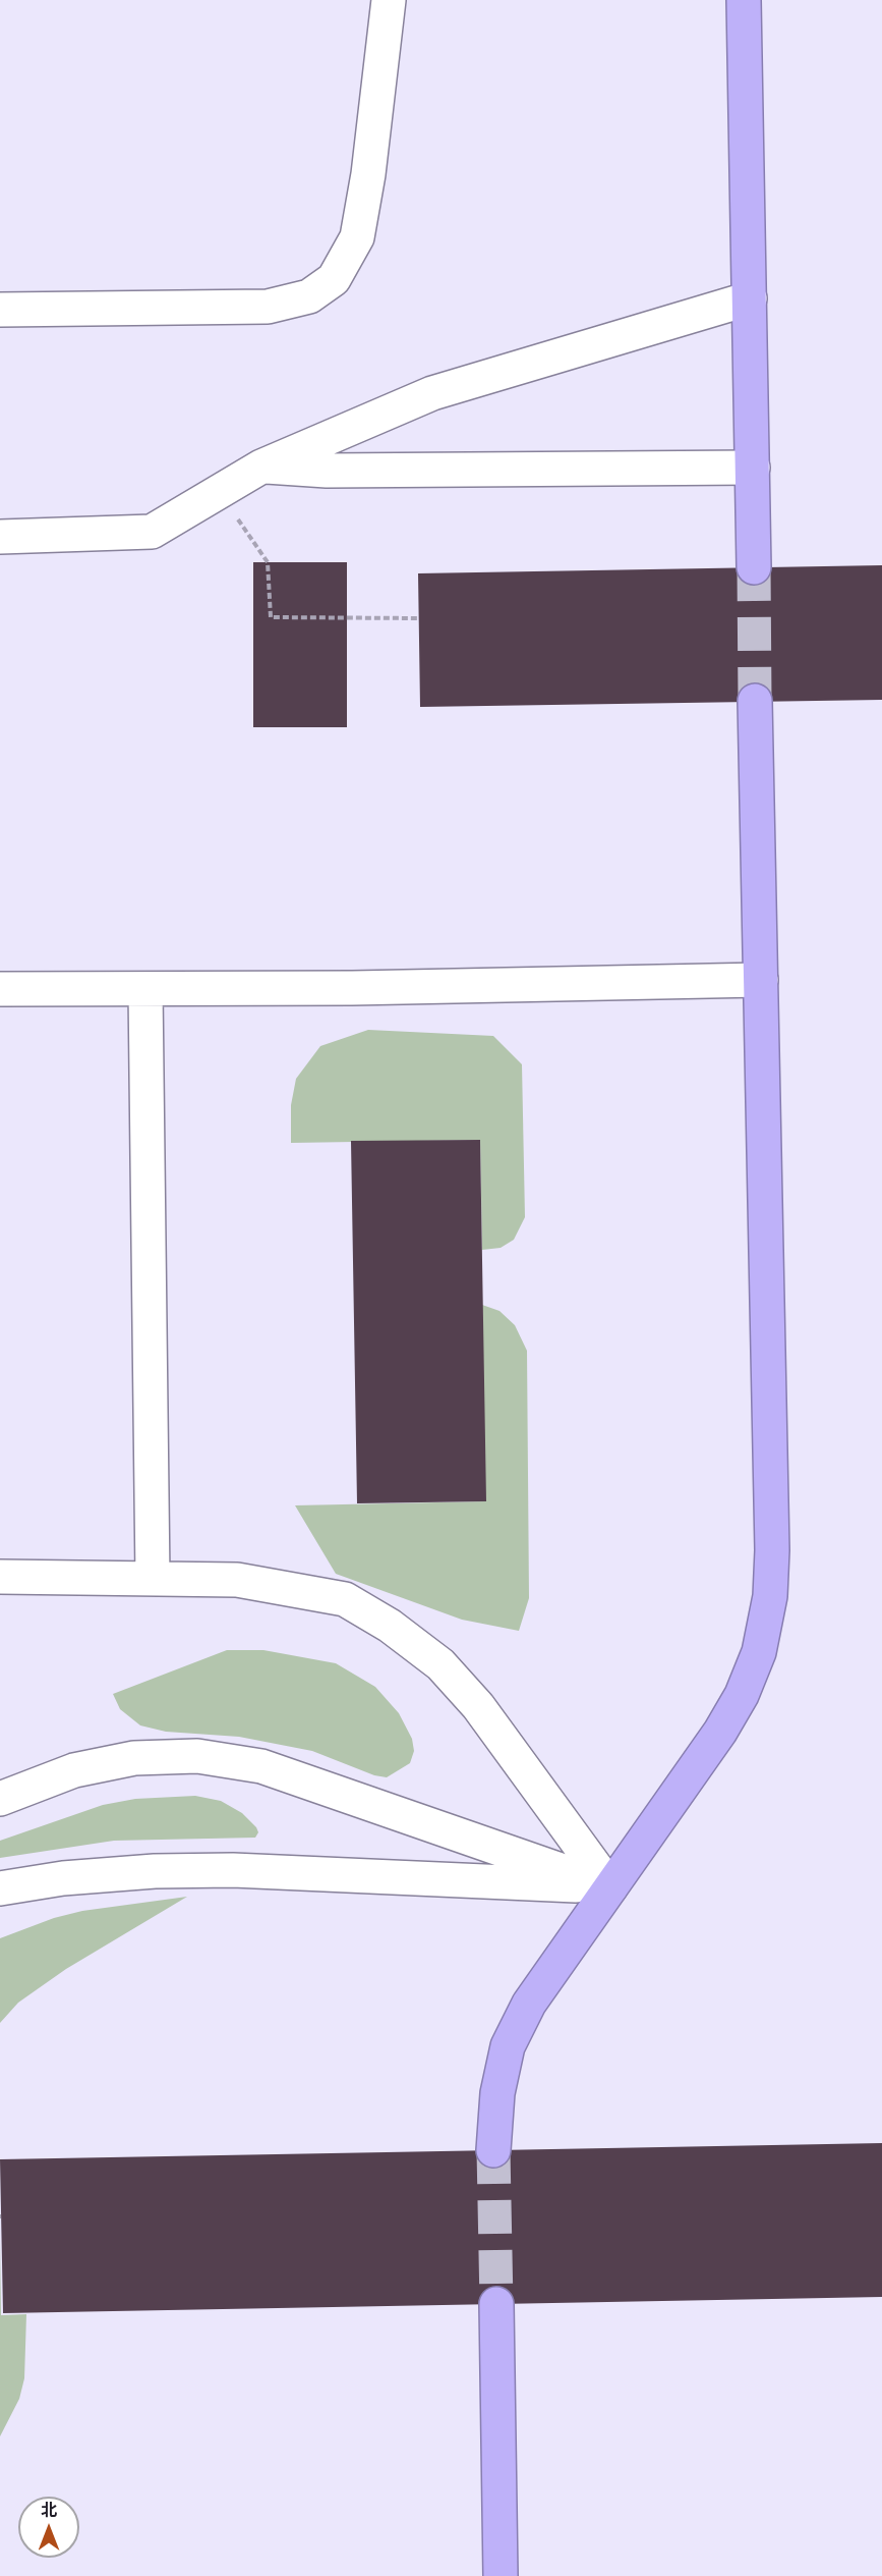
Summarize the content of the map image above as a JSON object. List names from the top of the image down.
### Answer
{
  "north": "top"
}
